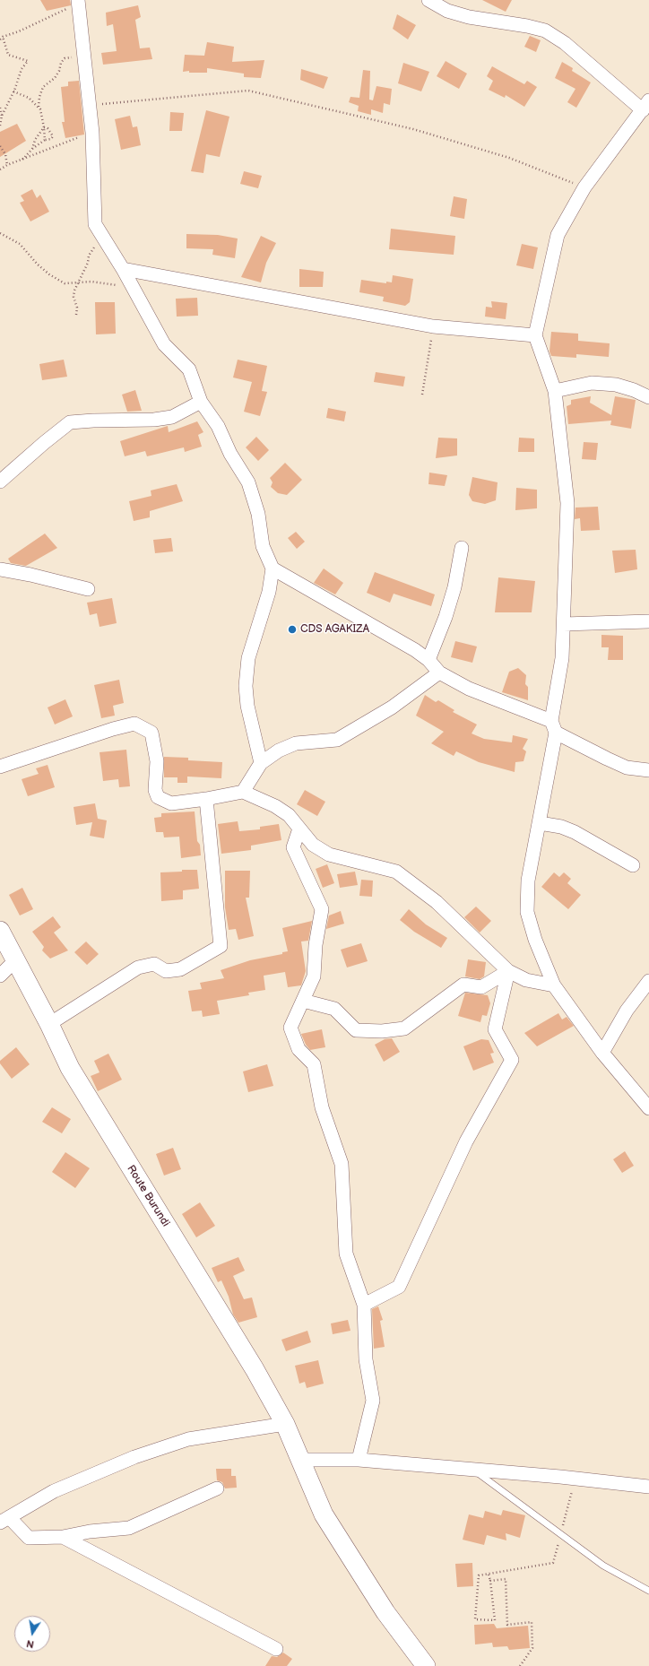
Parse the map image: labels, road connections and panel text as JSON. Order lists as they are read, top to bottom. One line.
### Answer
{"streets":{"main road":["Route Burundi"]},"places":["CDS AGAKIZA"],"north":"bottom"}
